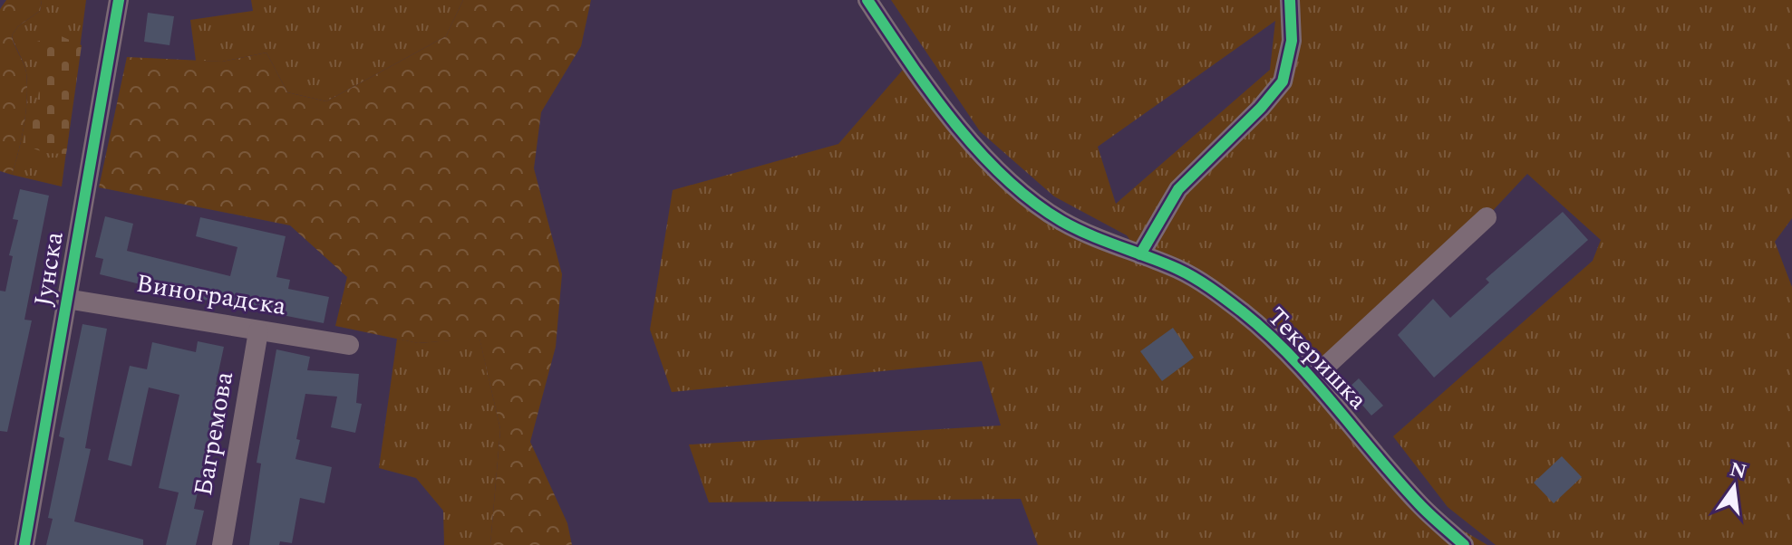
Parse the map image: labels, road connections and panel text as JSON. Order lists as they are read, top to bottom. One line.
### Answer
{"streets":{"street":["Јунска","Виноградска","Текеришка","Багремова"]},"crossings":[["Јунска","Виноградска"],["Виноградска","Багремова"]],"north":"top"}
